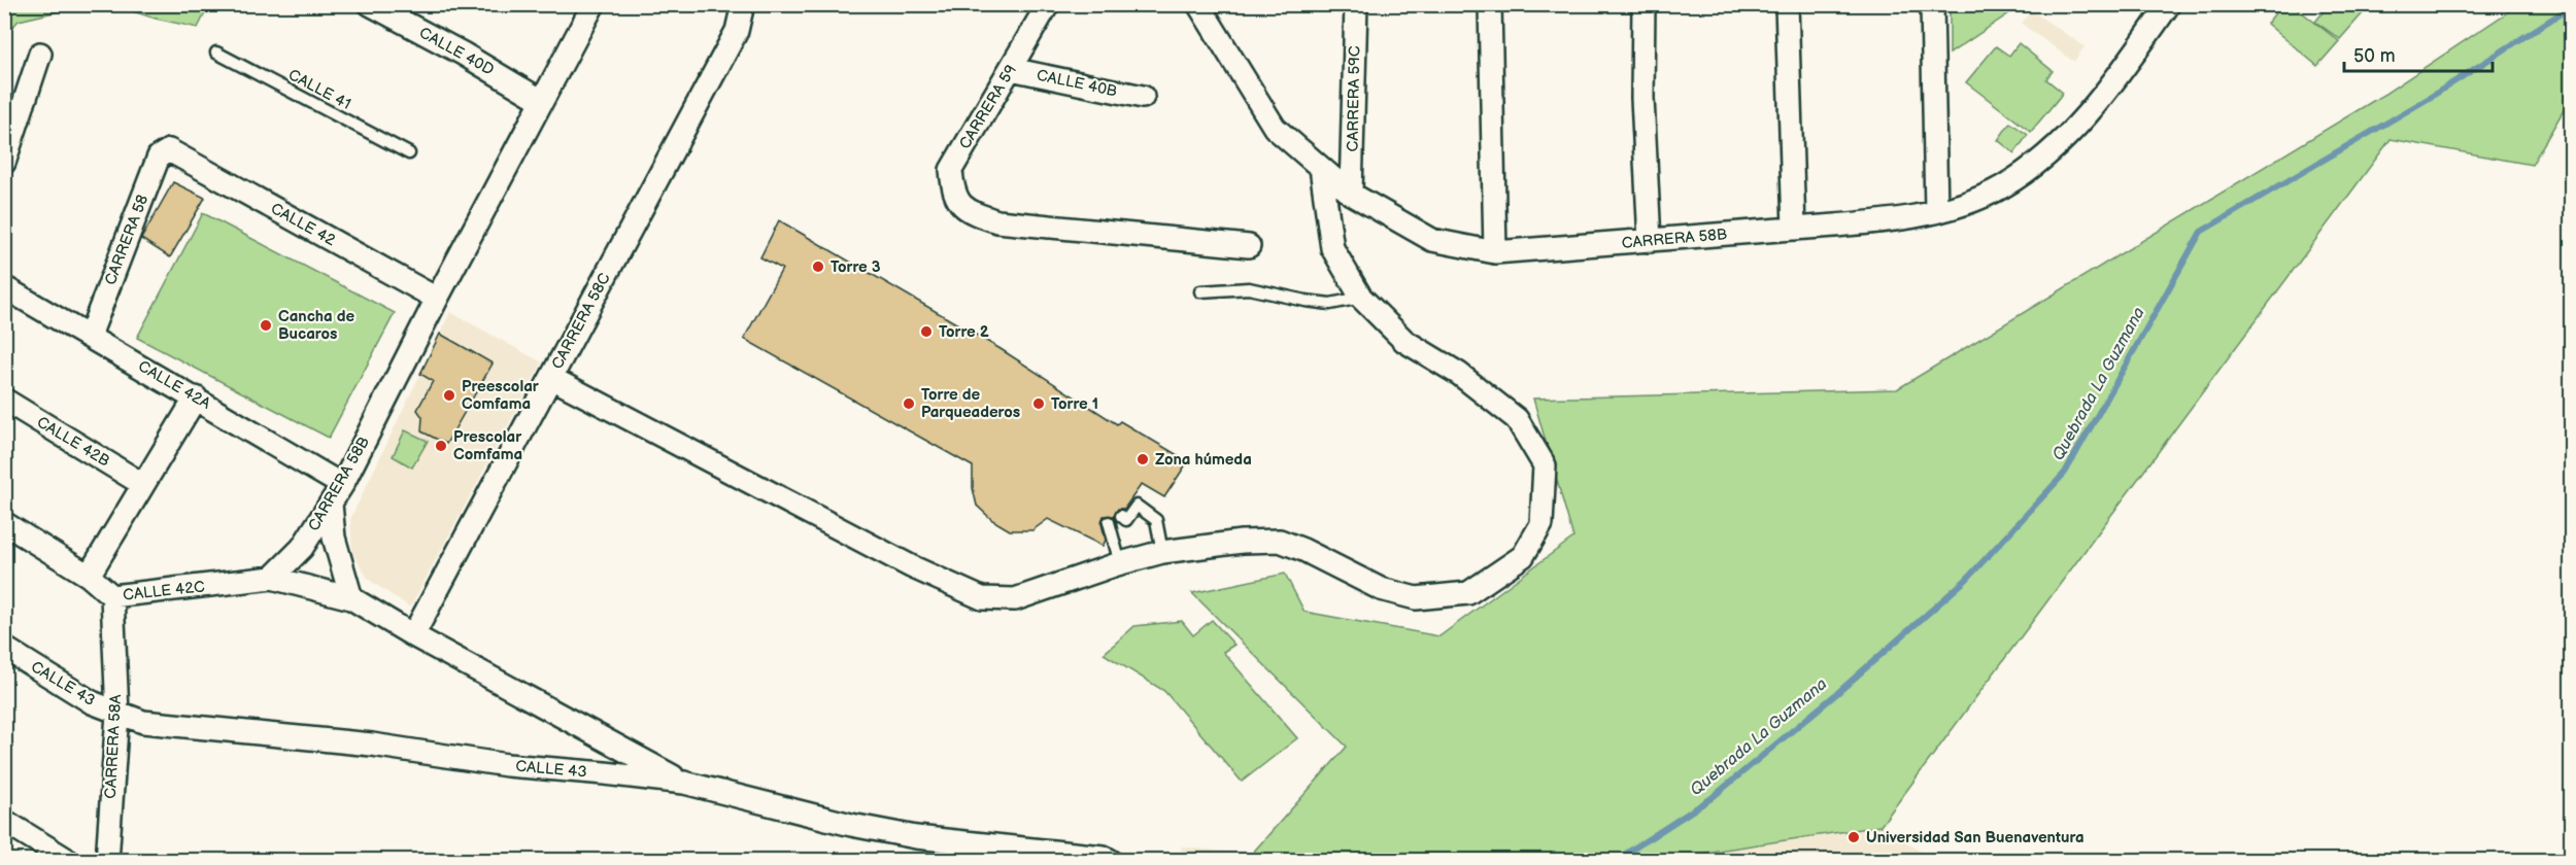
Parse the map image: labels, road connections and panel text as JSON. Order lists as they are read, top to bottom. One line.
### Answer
{"streets":{"street":["CALLE 40D","CALLE 40B","CARRERA 59C","CARRERA 59","CALLE 42","CARRERA 58B","CARRERA 58","CARRERA 58C","CALLE 42A","CALLE 42B","CALLE 42C","CALLE 43","CARRERA 58A"],"lane":["CALLE 41"]},"crossings":[["CALLE 40D","CARRERA 58B"],["CALLE 40B","CARRERA 59"],["CARRERA 59C","CARRERA 58B"],["CALLE 42","CARRERA 58B"],["CALLE 42","CARRERA 58"],["CARRERA 58B","CALLE 42A"],["CARRERA 58B","CALLE 42C"],["CARRERA 58","CALLE 42A"],["CALLE 42C","CARRERA 58A"],["CALLE 43","CARRERA 58A"]],"water":["Quebrada La Guzmana"],"places":["Torre 3","Cancha de Bucaros","Torre 2","Preescolar Comfama","Torre de Parqueaderos","Torre 1","Prescolar Comfama","Zona húmeda","Universidad San Buenaventura"],"scale_bar":"50 m"}
